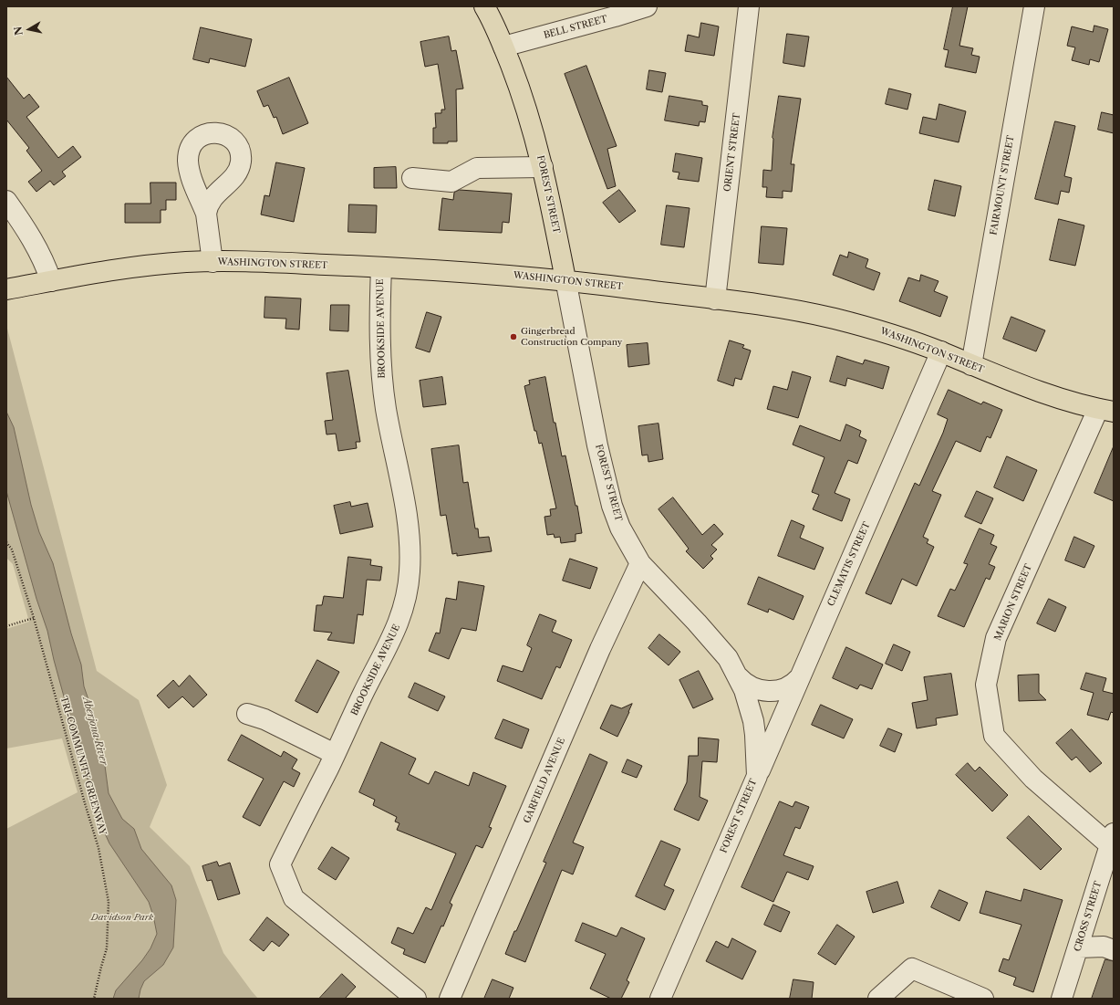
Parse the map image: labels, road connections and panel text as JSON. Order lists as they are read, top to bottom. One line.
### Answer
{"streets":{"main road":["FOREST STREET","WASHINGTON STREET"],"street":["BELL STREET","ORIENT STREET","FAIRMOUNT STREET","BROOKSIDE AVENUE","CLEMATIS STREET","MARION STREET","GARFIELD AVENUE","CROSS STREET"],"path":["TRI-COMMUNITY GREENWAY"]},"crossings":[["BELL STREET","FOREST STREET"],["ORIENT STREET","WASHINGTON STREET"],["FAIRMOUNT STREET","WASHINGTON STREET"],["FOREST STREET","WASHINGTON STREET"],["FOREST STREET","CLEMATIS STREET"],["FOREST STREET","GARFIELD AVENUE"],["WASHINGTON STREET","BROOKSIDE AVENUE"],["WASHINGTON STREET","CLEMATIS STREET"],["WASHINGTON STREET","MARION STREET"],["MARION STREET","CROSS STREET"]],"water":["Aberjona River"],"parks":["Davidson Park"],"places":["Gingerbread Construction Company"],"north":"left"}
